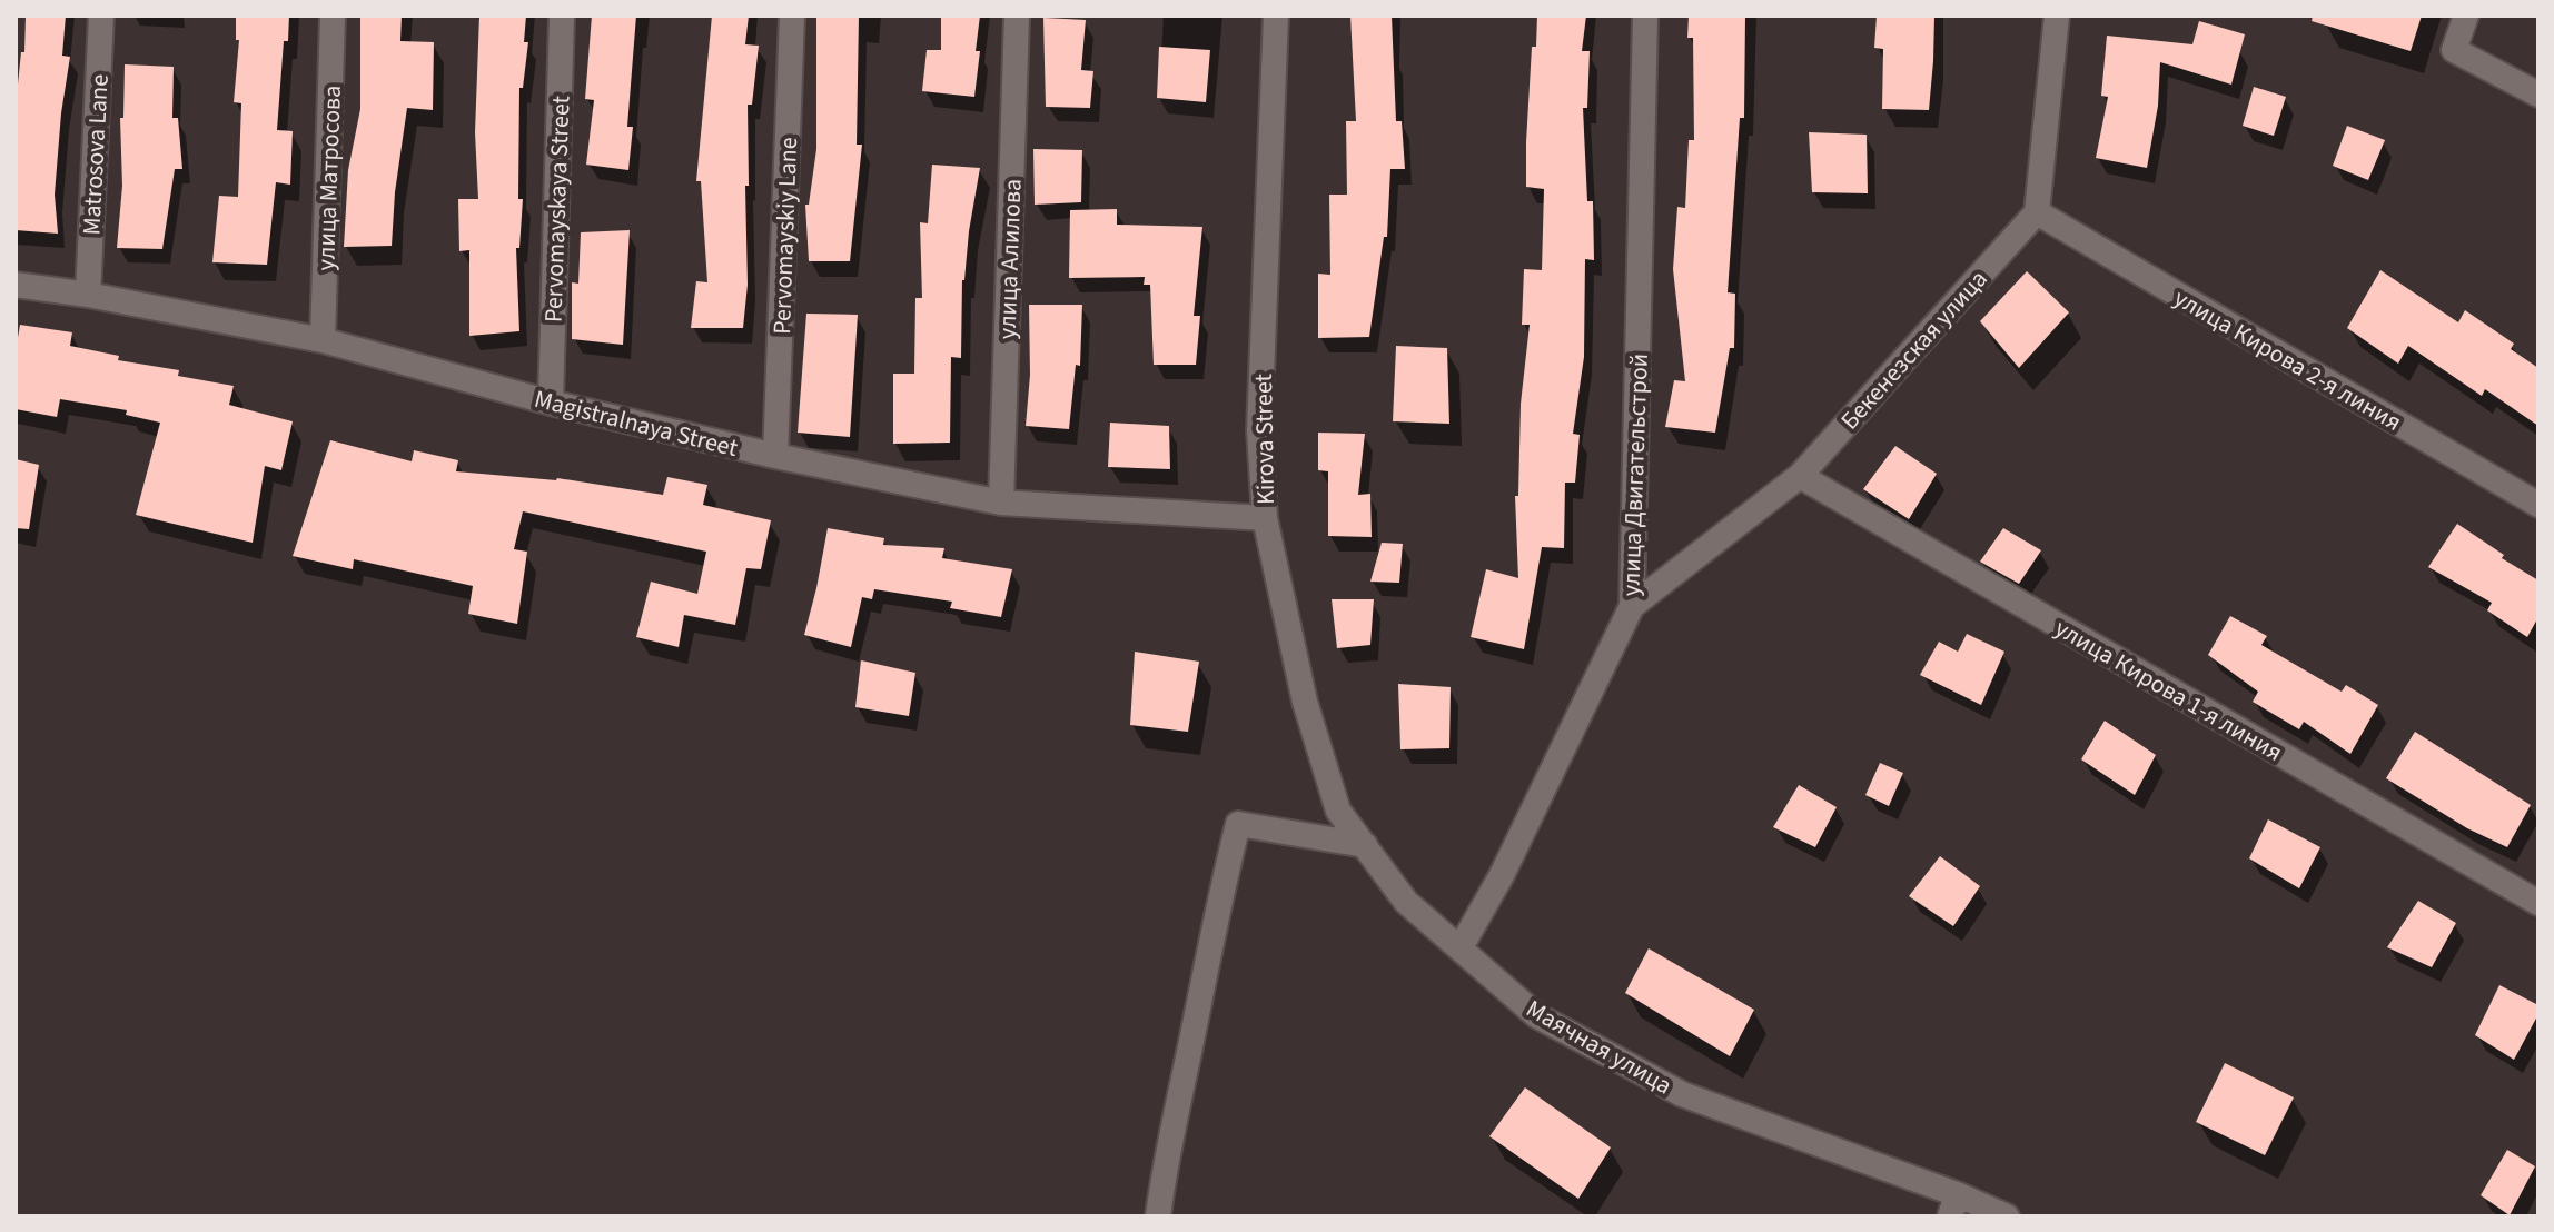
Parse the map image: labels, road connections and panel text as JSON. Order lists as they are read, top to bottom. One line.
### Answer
{"streets":{"street":["Matrosova Lane","улица Матросова","Pervomayskaya Street","Pervomayskiy Lane","улица Алилова","Бекенезская улица","улица Кирова 2-я линия","Magistralnaya Street","Kirova Street","улица Двигательстрой","улица Кирова 1-я линия","Маячная улица"]},"crossings":[["Matrosova Lane","Magistralnaya Street"],["улица Матросова","Magistralnaya Street"],["Pervomayskaya Street","Magistralnaya Street"],["Pervomayskiy Lane","Magistralnaya Street"],["улица Алилова","Magistralnaya Street"],["Бекенезская улица","улица Кирова 2-я линия"],["Бекенезская улица","улица Двигательстрой"],["Бекенезская улица","улица Кирова 1-я линия"],["Magistralnaya Street","Kirova Street"],["Kirova Street","Маячная улица"],["улица Двигательстрой","Маячная улица"]]}
